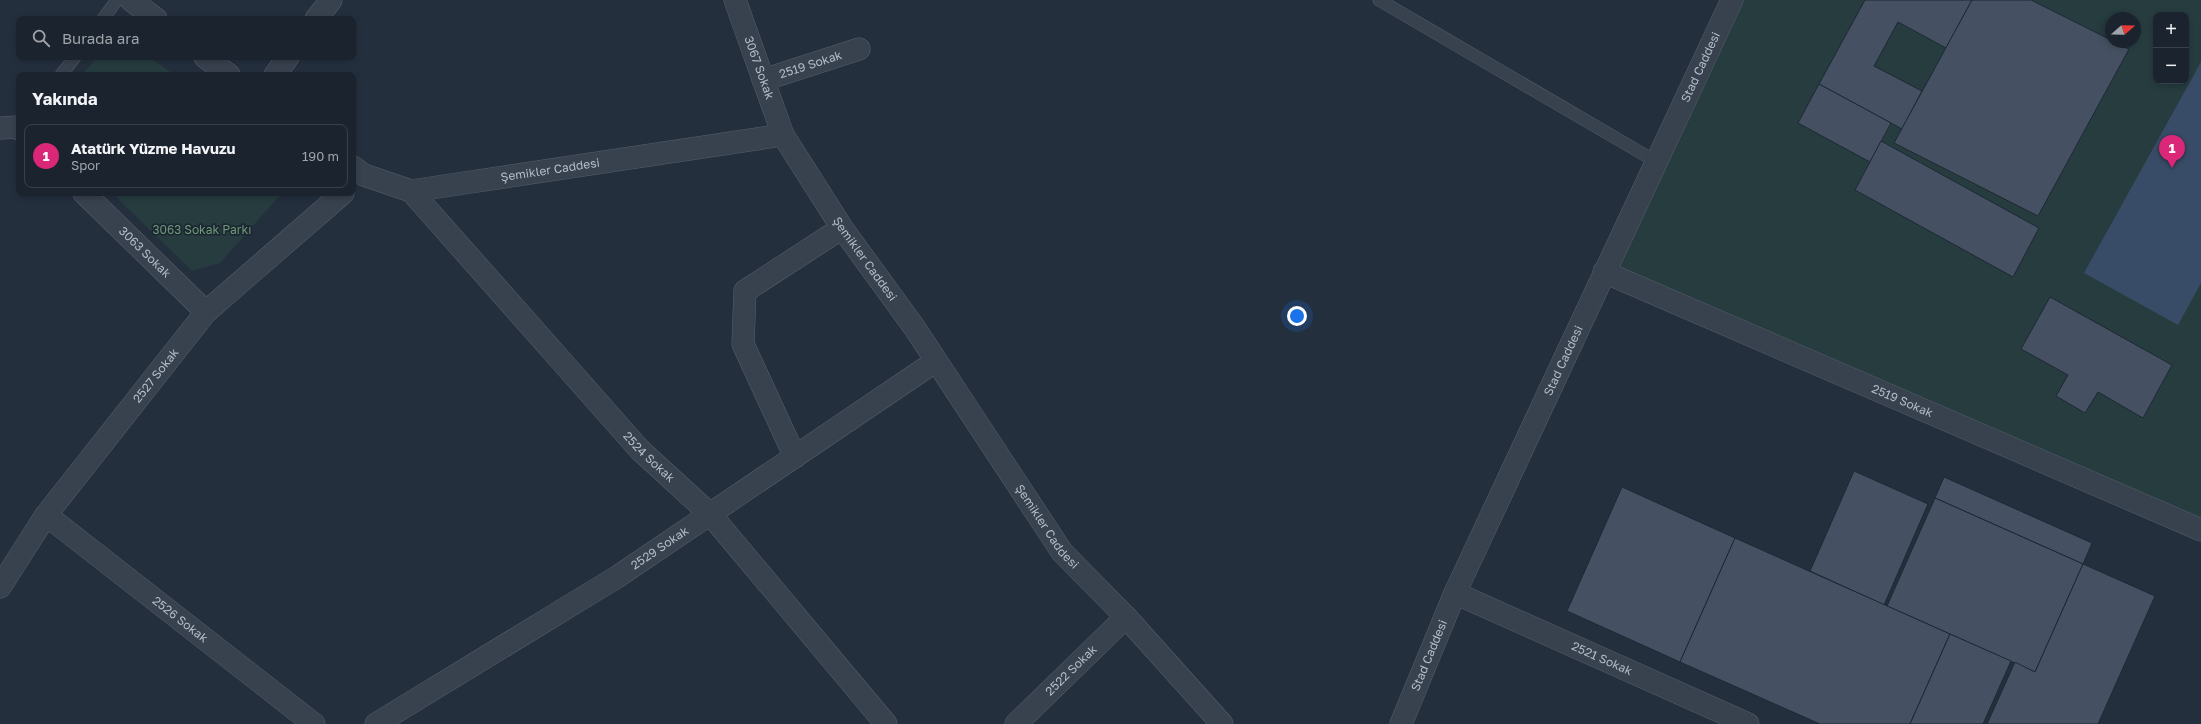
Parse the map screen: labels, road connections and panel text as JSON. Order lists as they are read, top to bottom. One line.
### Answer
{"streets":{"street":["2519 Sokak","Stad Caddesi","3067 Sokak","Şemikler Caddesi","3063 Sokak","2527 Sokak","2524 Sokak","2529 Sokak","2526 Sokak","2521 Sokak","2522 Sokak"]},"crossings":[["2519 Sokak","Stad Caddesi"],["2519 Sokak","3067 Sokak"],["Stad Caddesi","2521 Sokak"],["3067 Sokak","Şemikler Caddesi"],["Şemikler Caddesi","2524 Sokak"],["Şemikler Caddesi","2529 Sokak"],["Şemikler Caddesi","2522 Sokak"],["3063 Sokak","2527 Sokak"],["2527 Sokak","2526 Sokak"],["2524 Sokak","2529 Sokak"]],"parks":["3063 Sokak Parkı"],"north":"right","page":{"map_buttons":["+","−"],"search":"Burada ara","heading":"Yakında","list":[{"mark":"1","name":"Atatürk Yüzme Havuzu","note":"Spor","value":"190 m"}],"pins":"1"}}
